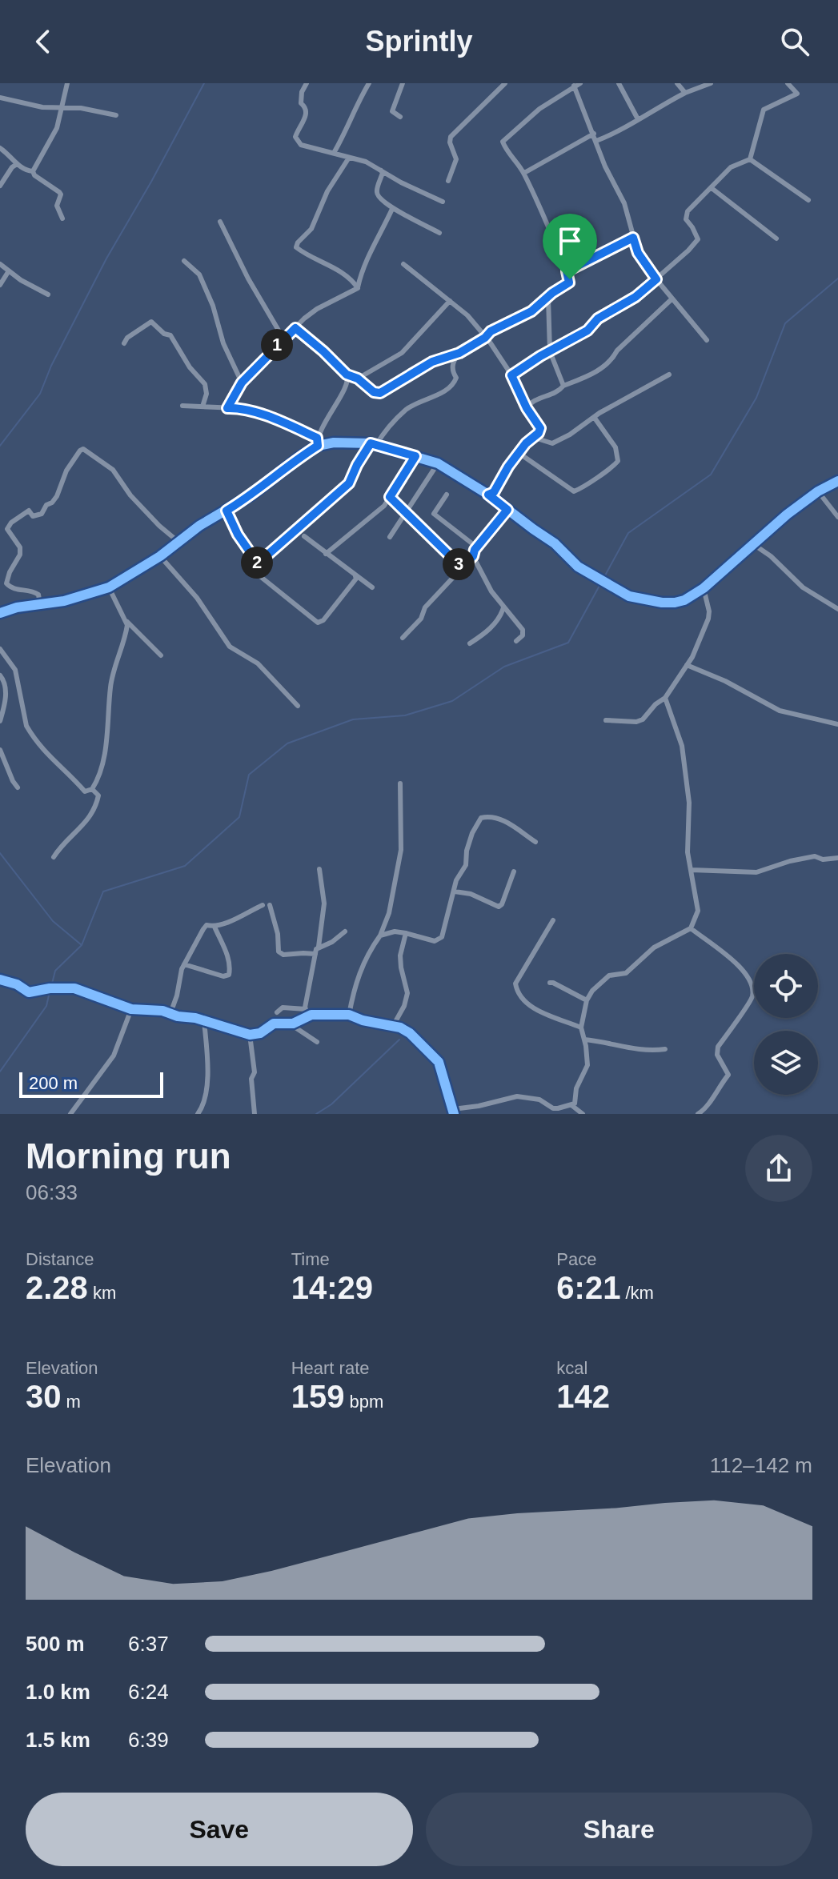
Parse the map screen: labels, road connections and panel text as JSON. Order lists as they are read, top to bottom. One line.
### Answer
{"scale_bar":"200 m","page":{"header":"Sprintly","pins":["1","2","3"],"scale":"200 m","heading":["Morning run","06:33"],"stats":[["Distance","2.28 km"],["Time","14:29"],["Pace","6:21 /km"],["Elevation","30 m"],["Heart rate","159 bpm"],["kcal","142"]],"chart":["Elevation","112–142 m"],"list":[{"name":"500 m","note":"6:37"},{"name":"1.0 km","note":"6:24"},{"name":"1.5 km","note":"6:39"}],"buttons":["Save","Share"]}}
